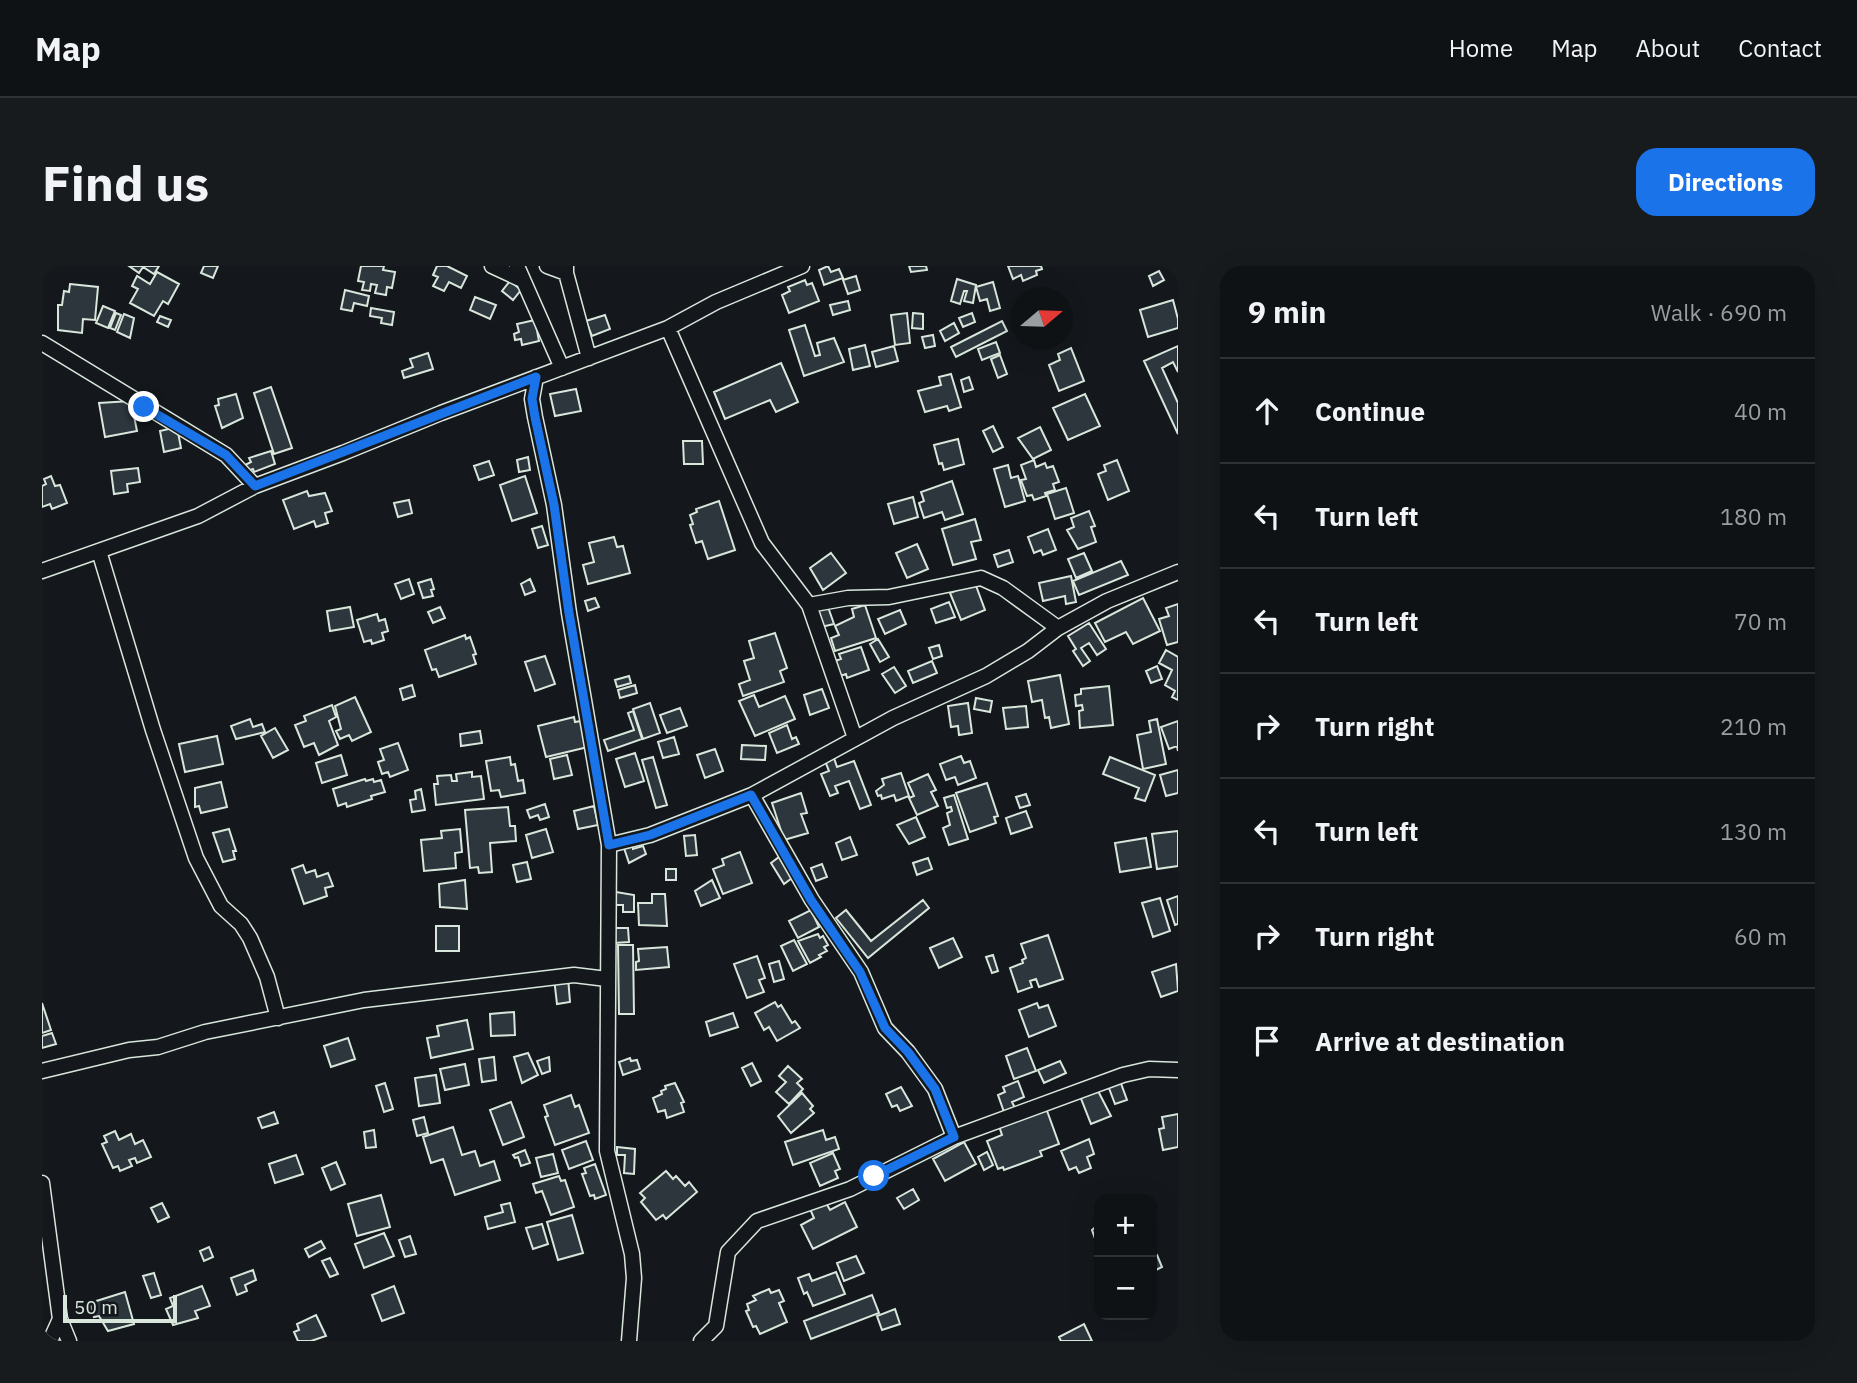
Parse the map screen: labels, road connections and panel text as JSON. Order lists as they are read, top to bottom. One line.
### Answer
{"scale_bar":"50 m","north":"right","page":{"header":"Map","nav":["Home","Map","About","Contact"],"buttons":"Directions","title":"Find us","heading":["9 min","Walk · 690 m"],"list":[["Continue","40 m"],["Turn left","180 m"],["Turn left","70 m"],["Turn right","210 m"],["Turn left","130 m"],["Turn right","60 m"],"Arrive at destination"],"map_buttons":["+","−"],"scale":"50 m"}}
